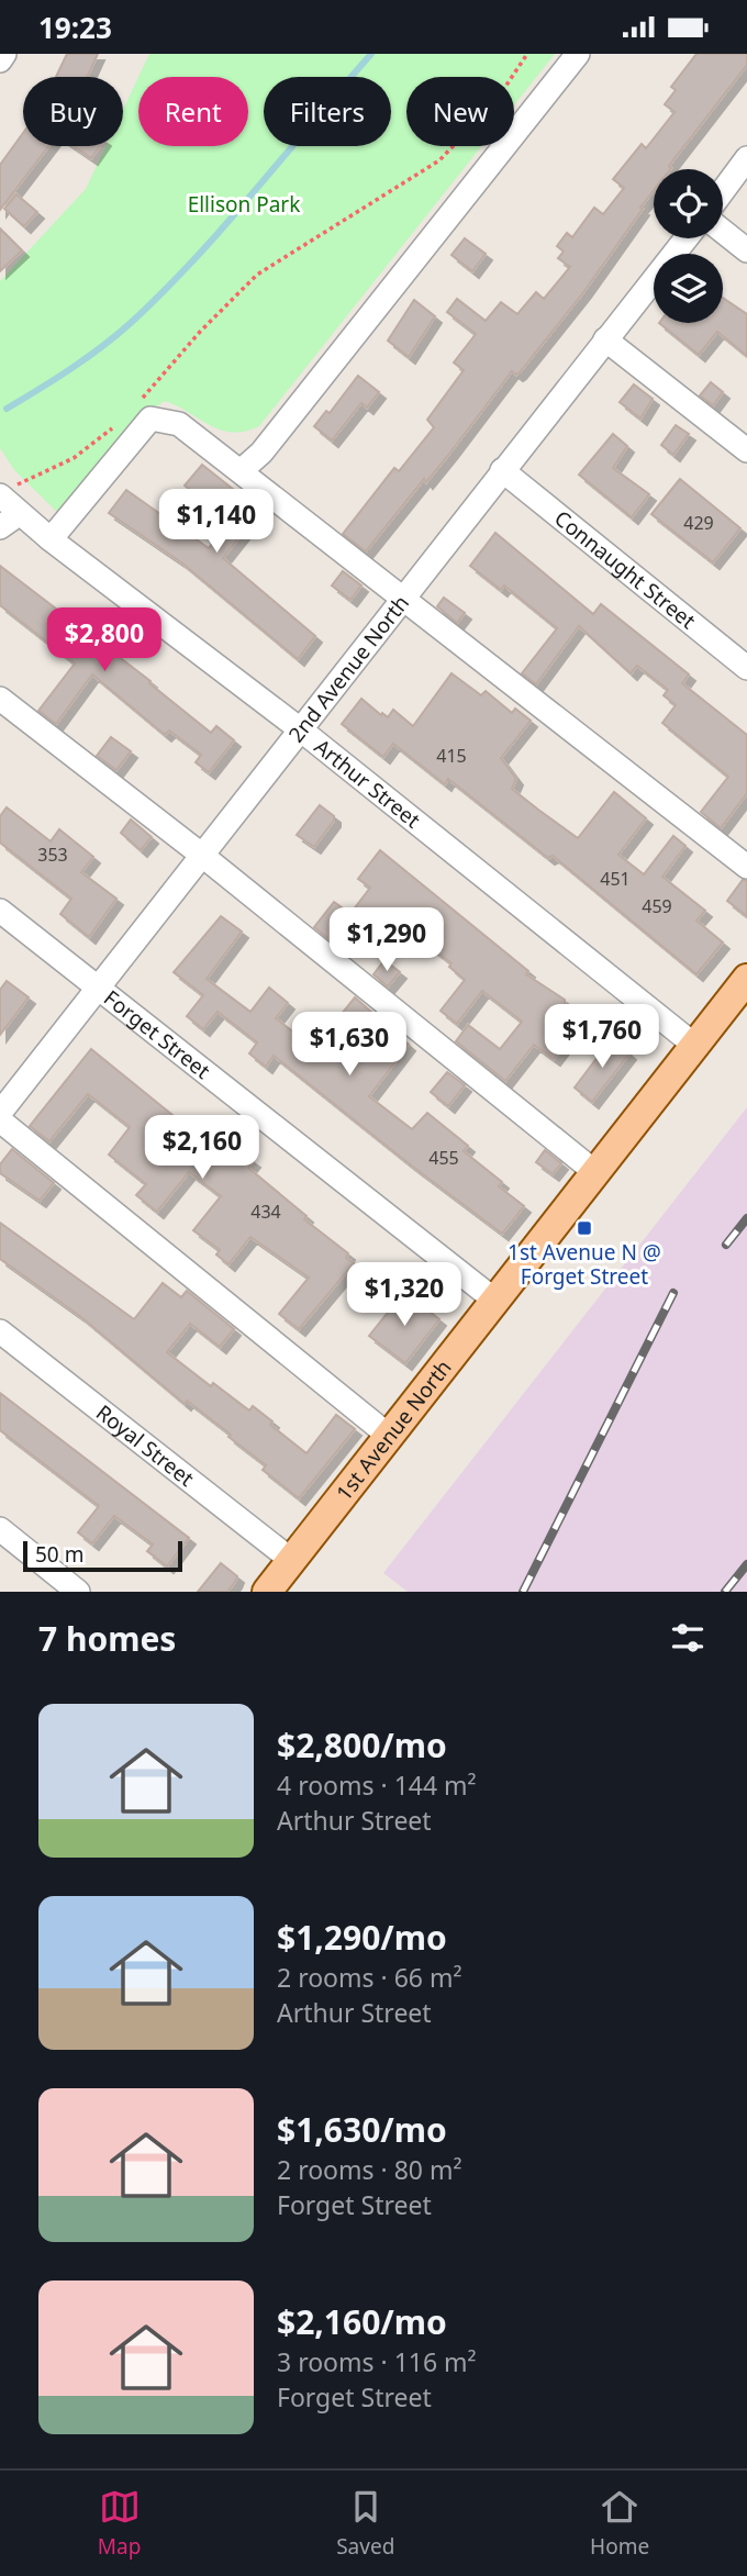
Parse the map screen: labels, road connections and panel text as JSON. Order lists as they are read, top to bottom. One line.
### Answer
{"streets":{"main road":["1st Avenue North"],"street":["Connaught Street","2nd Avenue North","Arthur Street","Forget Street","Royal Street"]},"crossings":[["Connaught Street","2nd Avenue North"],["2nd Avenue North","Arthur Street"],["2nd Avenue North","Forget Street"],["Arthur Street","1st Avenue North"],["Forget Street","1st Avenue North"],["1st Avenue North","Royal Street"]],"parks":["Ellison Park"],"places":{"transit":["1st Avenue N @ Forget Street"]},"house_numbers":["429","415","353","451","459","455","434"],"scale_bar":"50 m","page":{"status":"19:23","chip":["Buy","Rent","Filters","New"],"price":["$1,140","$2,800","$1,290","$1,760","$1,630","$2,160","$1,320"],"scale":"50 m","heading":"7 homes","list":[{"name":"$2,800/mo","note":"4 rooms · 144 m² · Arthur Street"},{"name":"$1,290/mo","note":"2 rooms · 66 m² · Arthur Street"},{"name":"$1,630/mo","note":"2 rooms · 80 m² · Forget Street"},{"name":"$2,160/mo","note":"3 rooms · 116 m² · Forget Street"}],"tabs":["Map","Saved","Home"]}}
